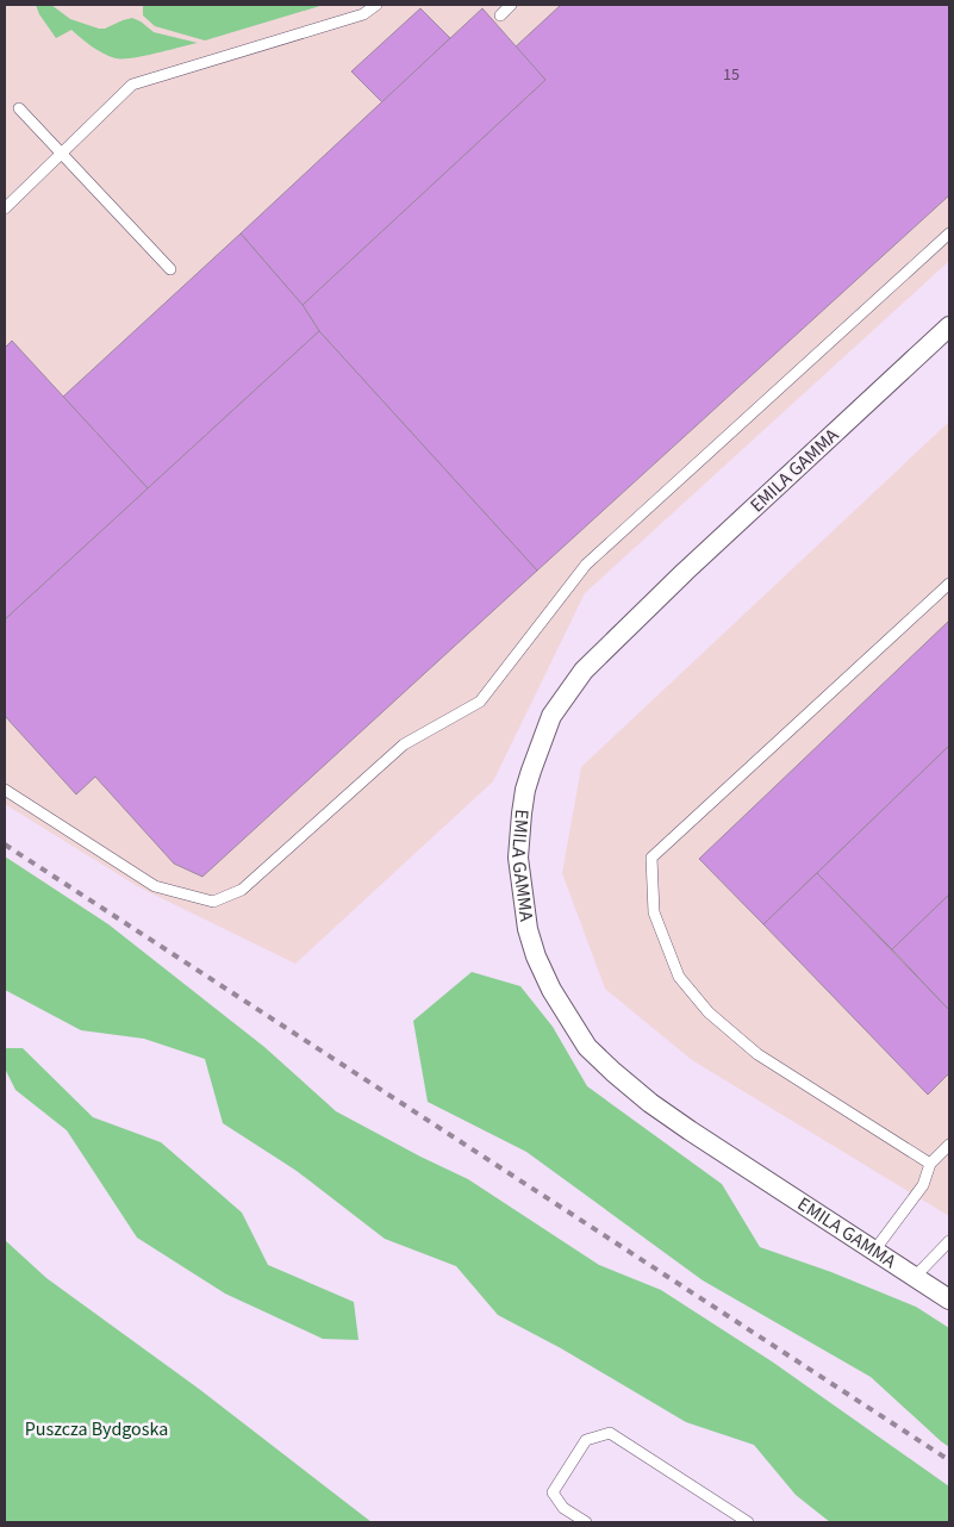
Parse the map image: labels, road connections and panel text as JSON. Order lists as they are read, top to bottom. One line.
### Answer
{"streets":{"street":["EMILA GAMMA"]},"parks":["Puszcza Bydgoska"],"house_numbers":["15"]}
